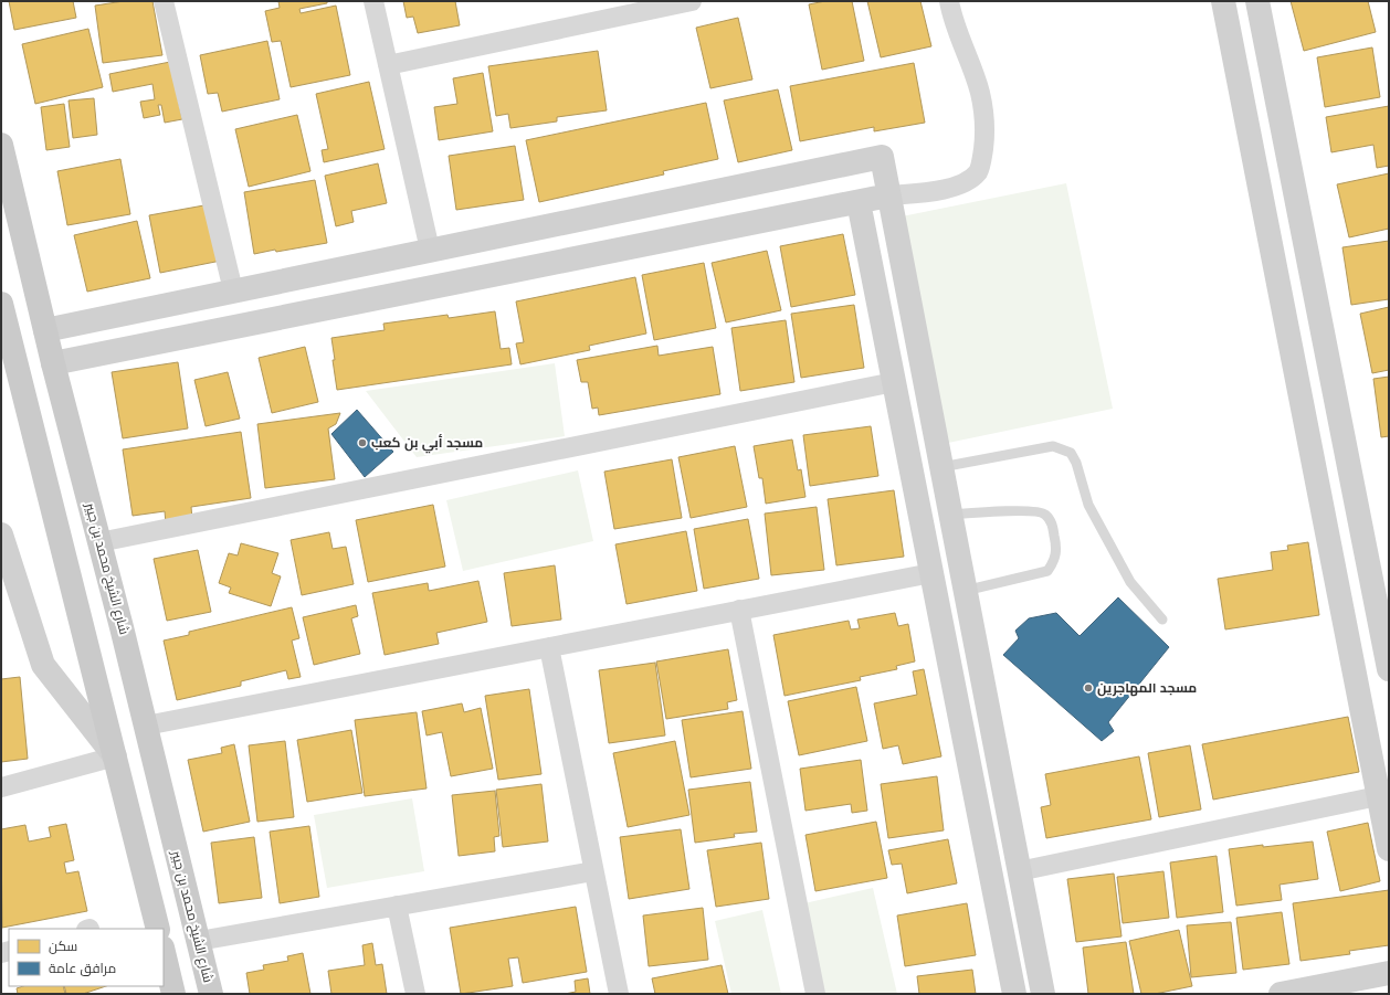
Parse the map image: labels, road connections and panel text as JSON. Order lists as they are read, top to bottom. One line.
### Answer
{"streets":{"main road":["شارع الشيخ محمد بن جبير"]},"places":["مسجد أبي بن كعب","مسجد المهاجرين"],"legend":["سكن","مرافق عامة"]}
